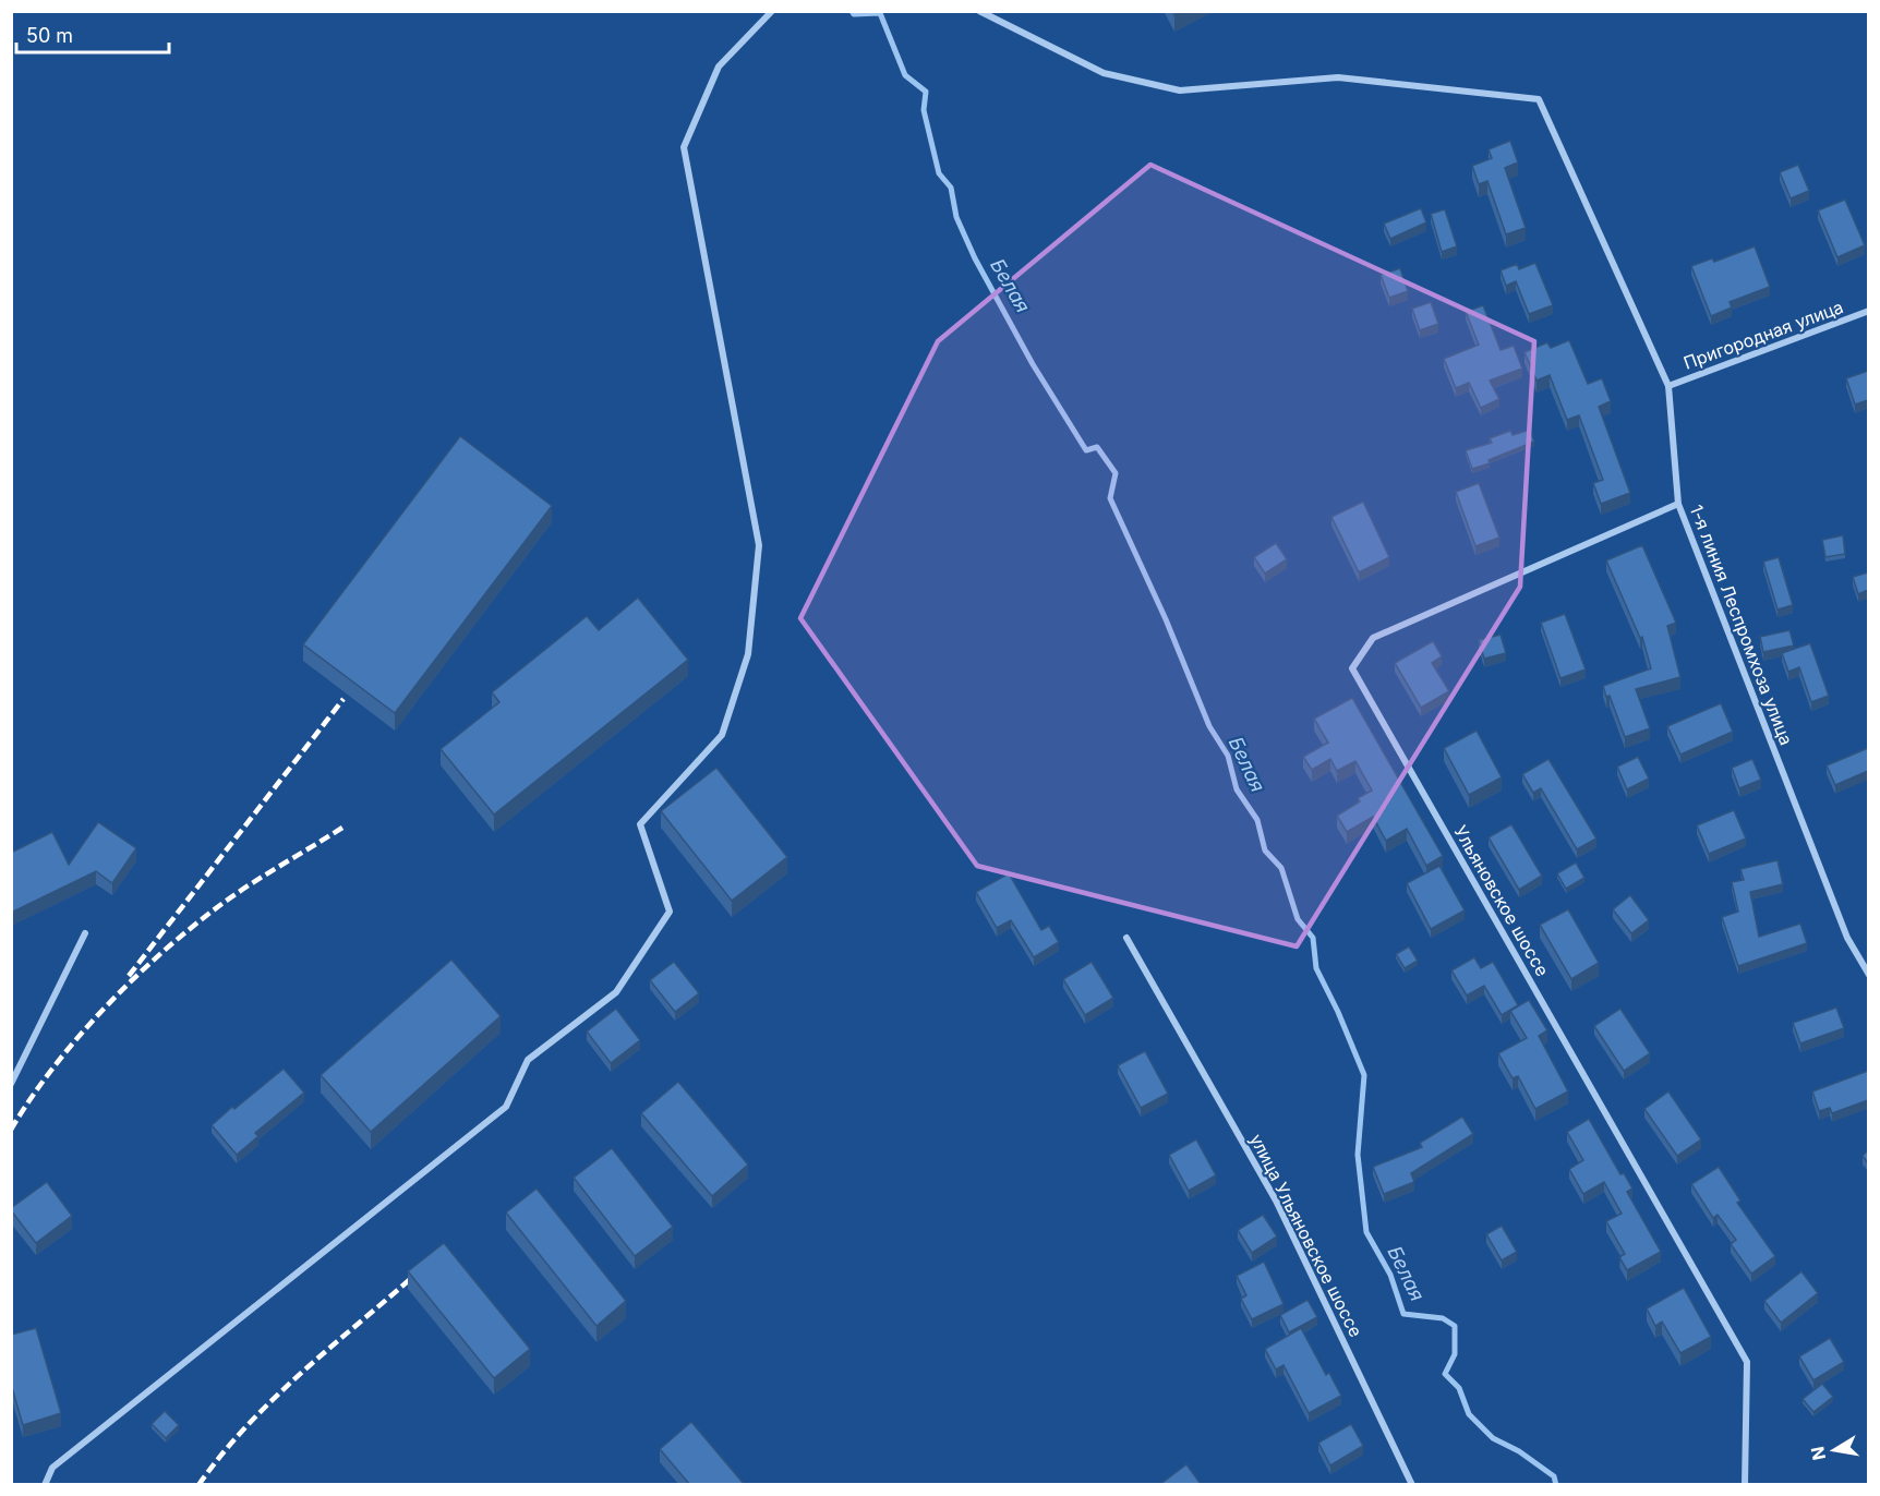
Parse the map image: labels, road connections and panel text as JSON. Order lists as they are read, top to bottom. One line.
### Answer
{"streets":{"street":["Пригородная улица","1-я линия Леспромхоза улица","Ульяновское шоссе","улица Ульяновское шоссе"]},"crossings":[["Пригородная улица","1-я линия Леспромхоза улица"],["1-я линия Леспромхоза улица","Ульяновское шоссе"]],"water":["Белая"],"scale_bar":"50 m","north":"left"}
